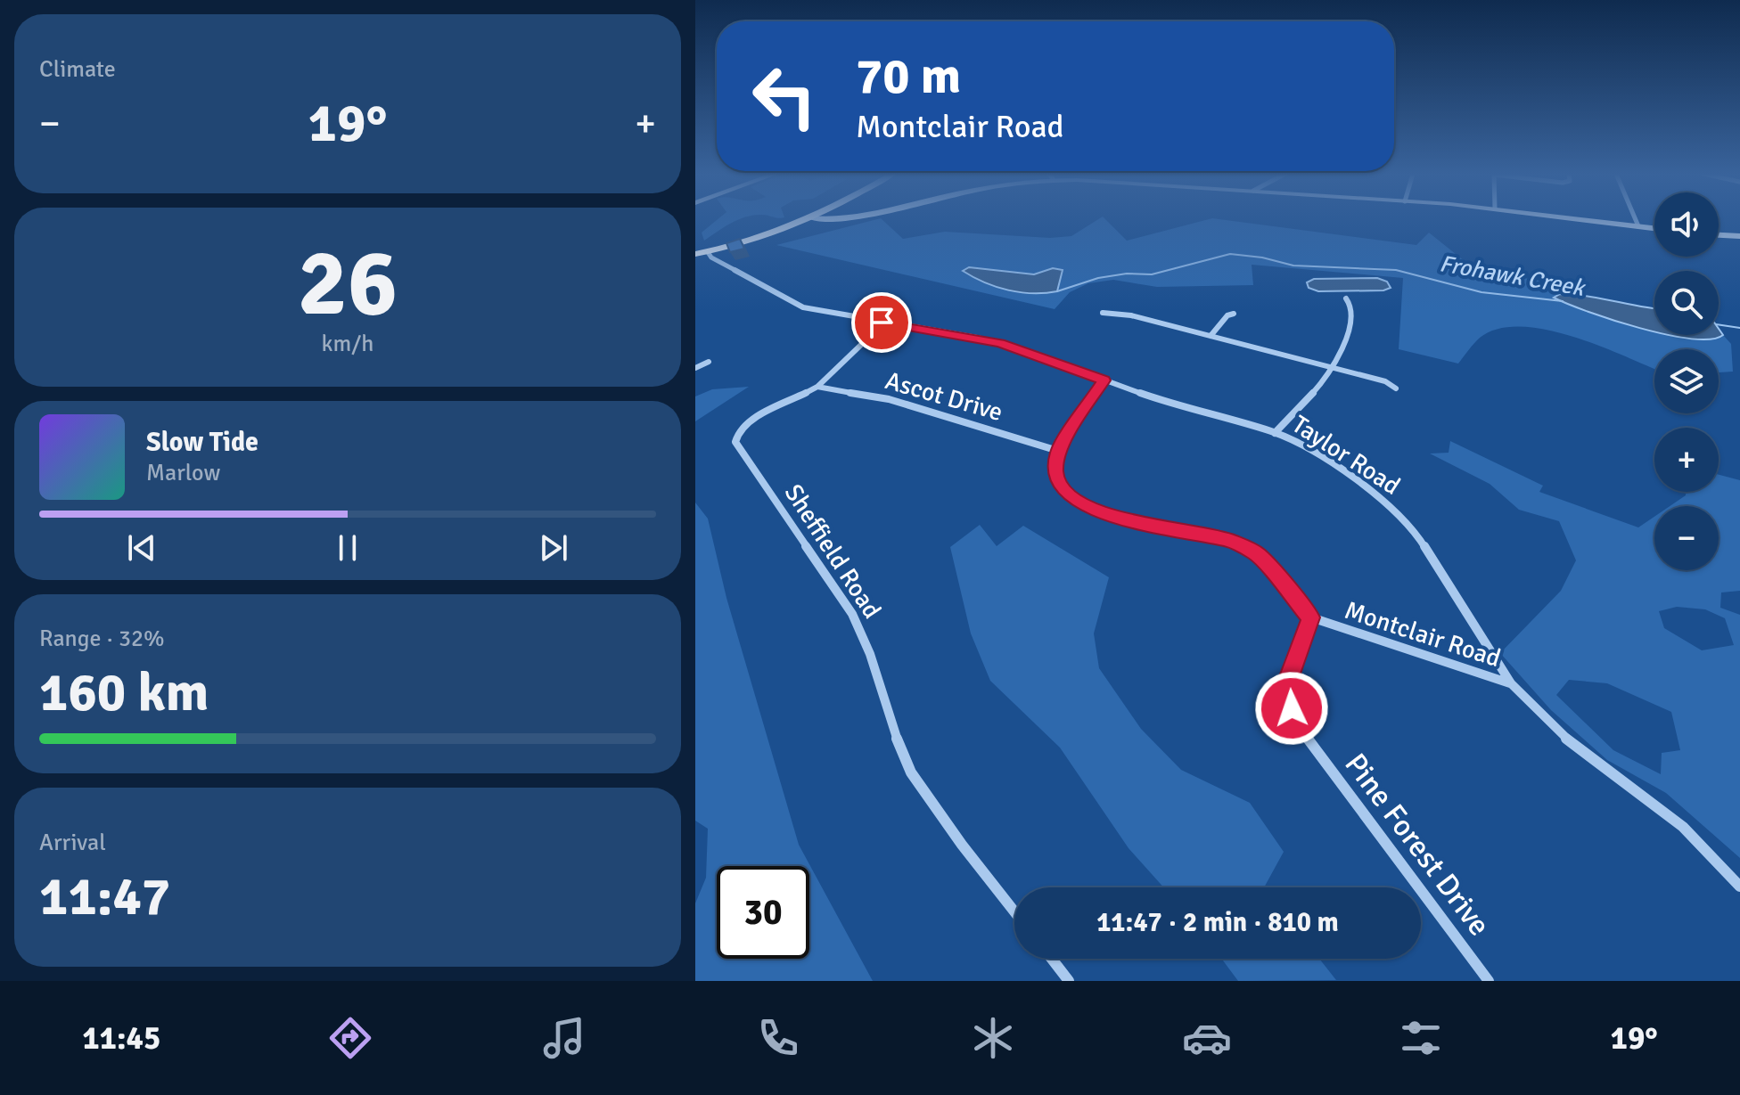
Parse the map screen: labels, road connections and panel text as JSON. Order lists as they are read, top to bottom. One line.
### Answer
{"streets":{"street":["Ascot Drive","Taylor Road","Sheffield Road","Montclair Road","Pine Forest Drive"]},"crossings":[["Ascot Drive","Sheffield Road"],["Ascot Drive","Montclair Road"],["Taylor Road","Sheffield Road"],["Taylor Road","Montclair Road"],["Montclair Road","Pine Forest Drive"]],"water":["Frohawk Creek"],"page":{"tile":["Climate",["26","km/h"],["Range · 32%","160 km"],["Arrival","11:47"]],"turn":["70 m","Montclair Road"],"heat":["−","19°","+"],"map_buttons":["+","−"],"song":["Slow Tide","Marlow"],"limit":"30","trip":"11:47 · 2 min · 810 m","tabs":["11:45","19°"]}}
